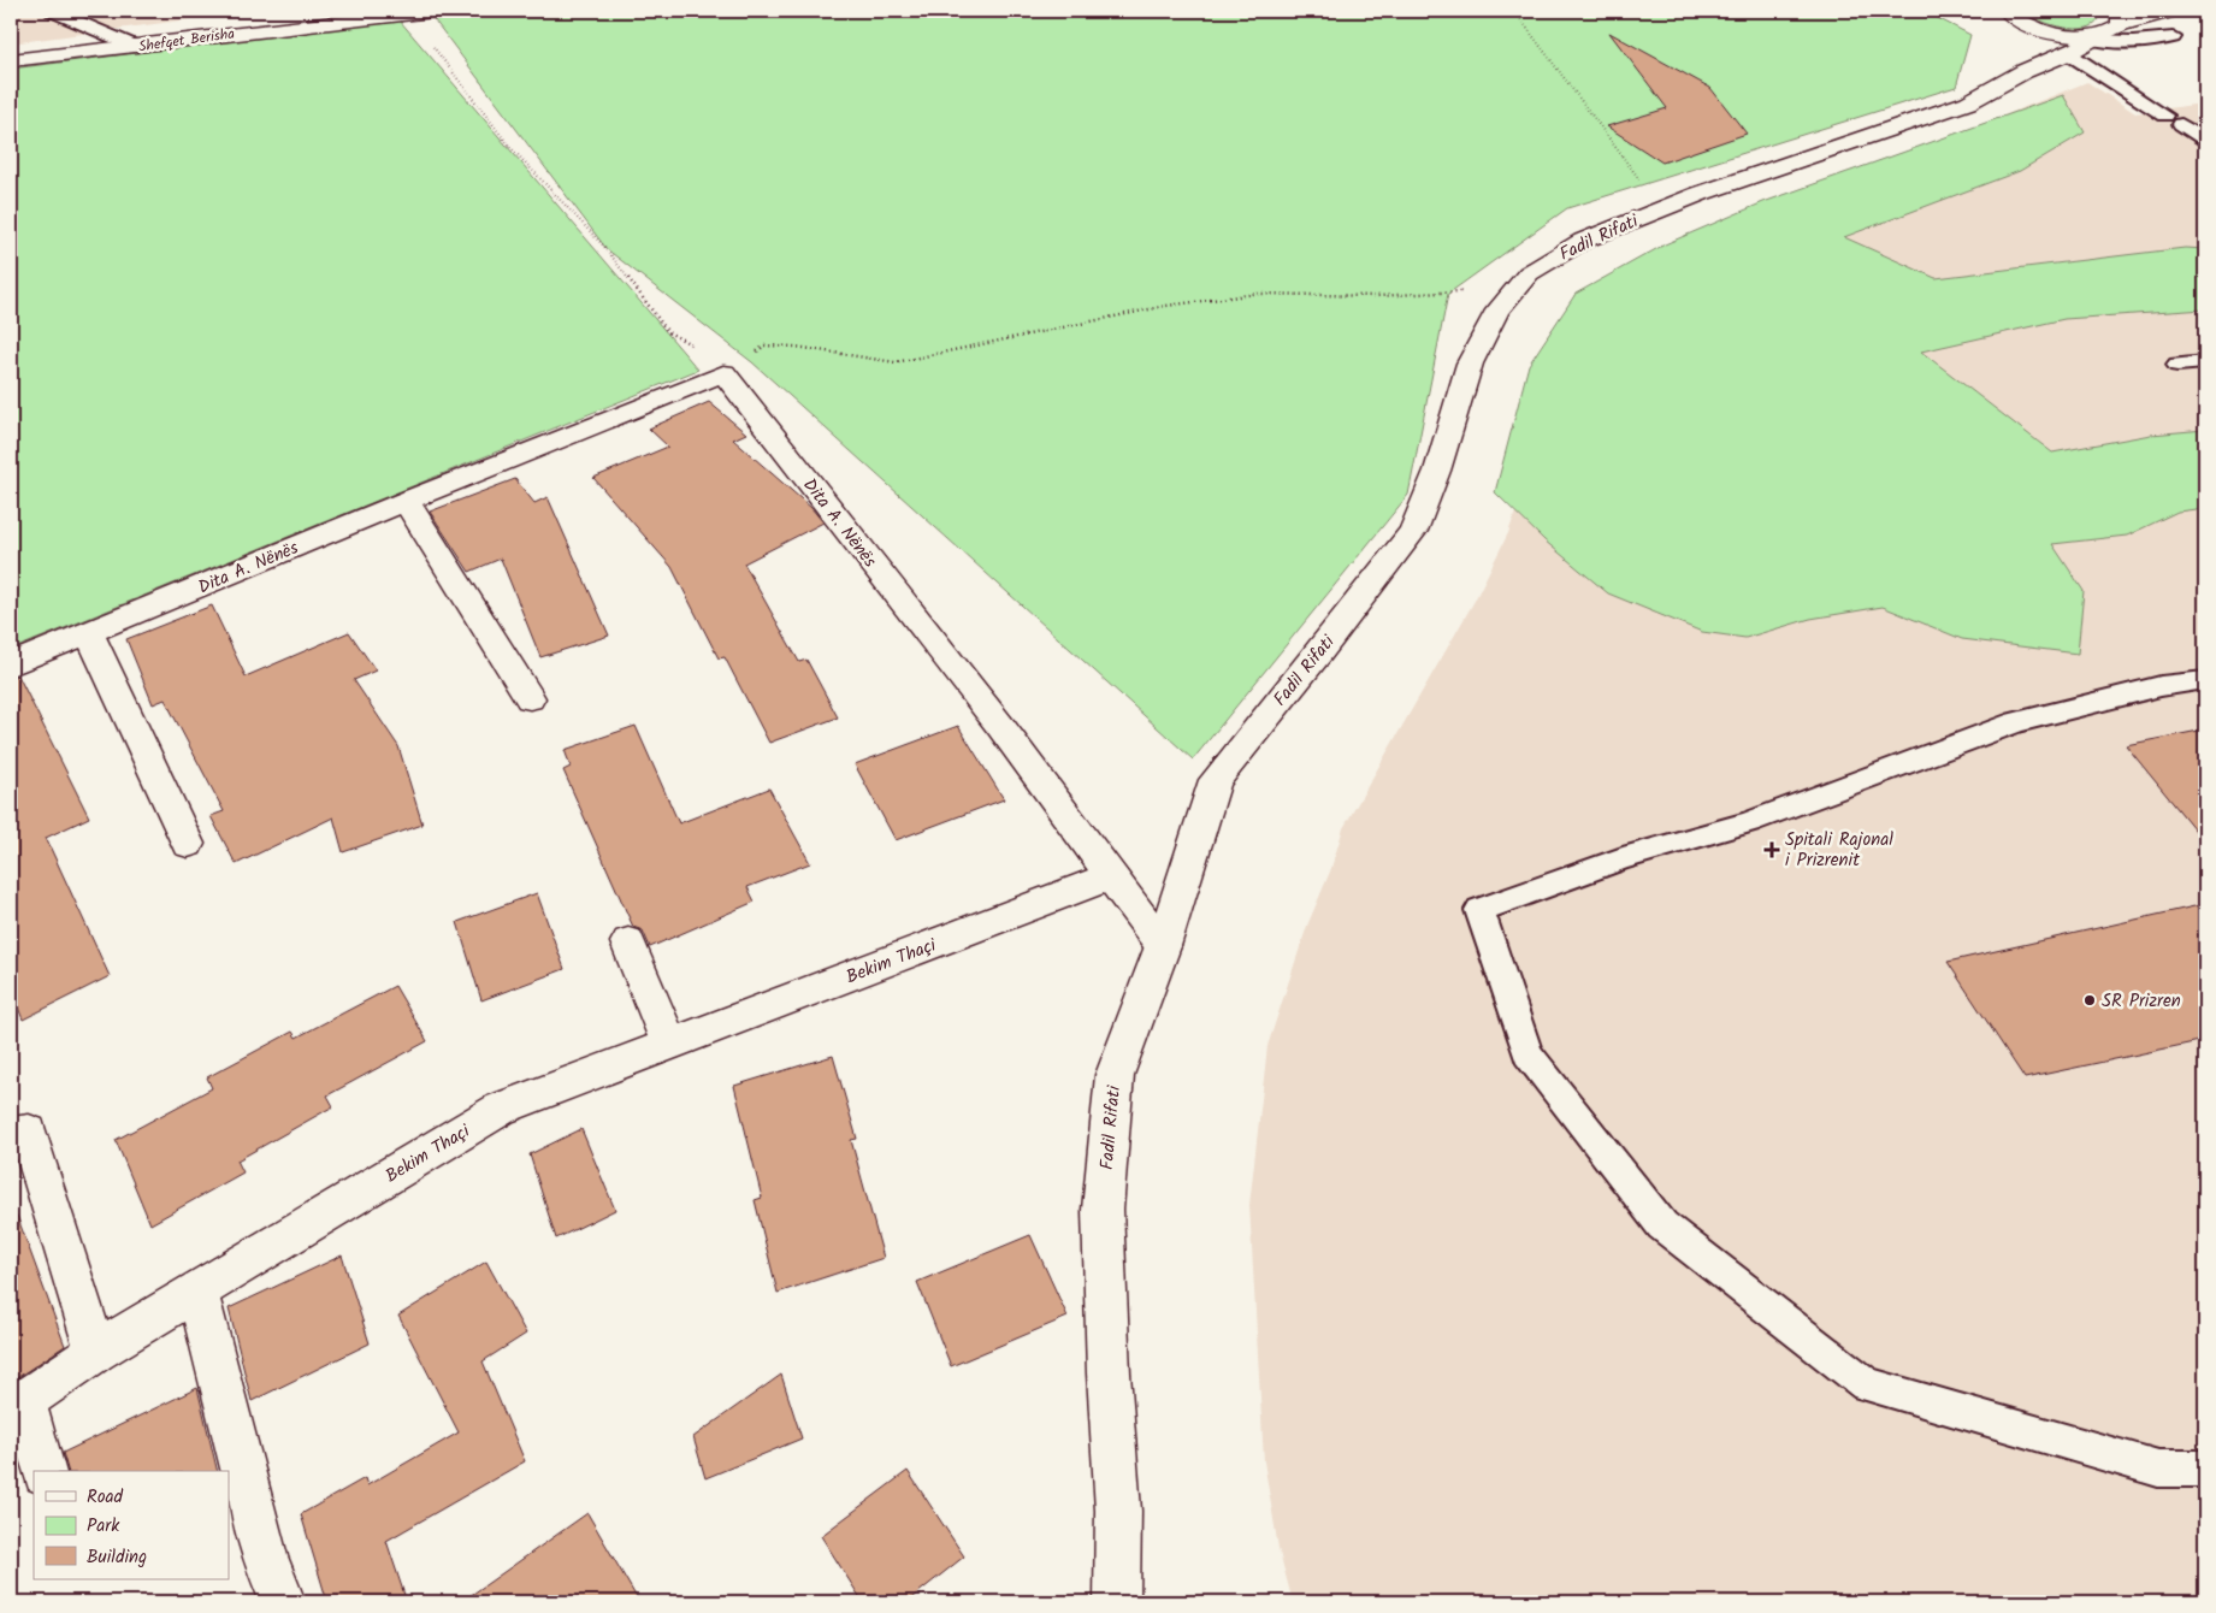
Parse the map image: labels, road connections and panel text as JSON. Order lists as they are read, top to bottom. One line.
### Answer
{"streets":{"street":["Shefqet Berisha","Fadil Rifati","Dita A. Nënës","Bekim Thaçi"]},"crossings":[["Fadil Rifati","Dita A. Nënës"],["Dita A. Nënës","Bekim Thaçi"]],"places":{"health":["Spitali Rajonal i Prizrenit"],"other":["SR Prizren"]},"legend":["Road","Park","Building"]}
